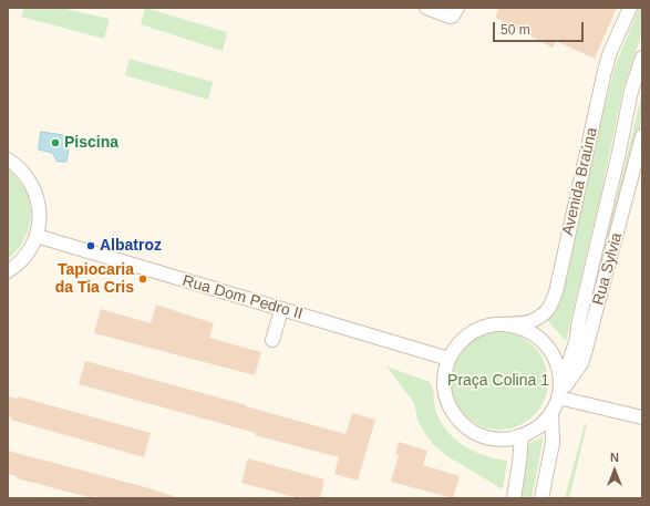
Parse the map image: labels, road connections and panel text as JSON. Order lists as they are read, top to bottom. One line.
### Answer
{"streets":{"street":["Avenida Braúna","Rua Sylvia","Rua Dom Pedro II"]},"crossings":[["Avenida Braúna","Rua Sylvia"],["Avenida Braúna","Rua Dom Pedro II"],["Rua Sylvia","Rua Dom Pedro II"]],"parks":["Praça Colina 1"],"places":["Piscina","Albatroz","Tapiocaria da Tia Cris"],"scale_bar":"50 m","north":"top"}
